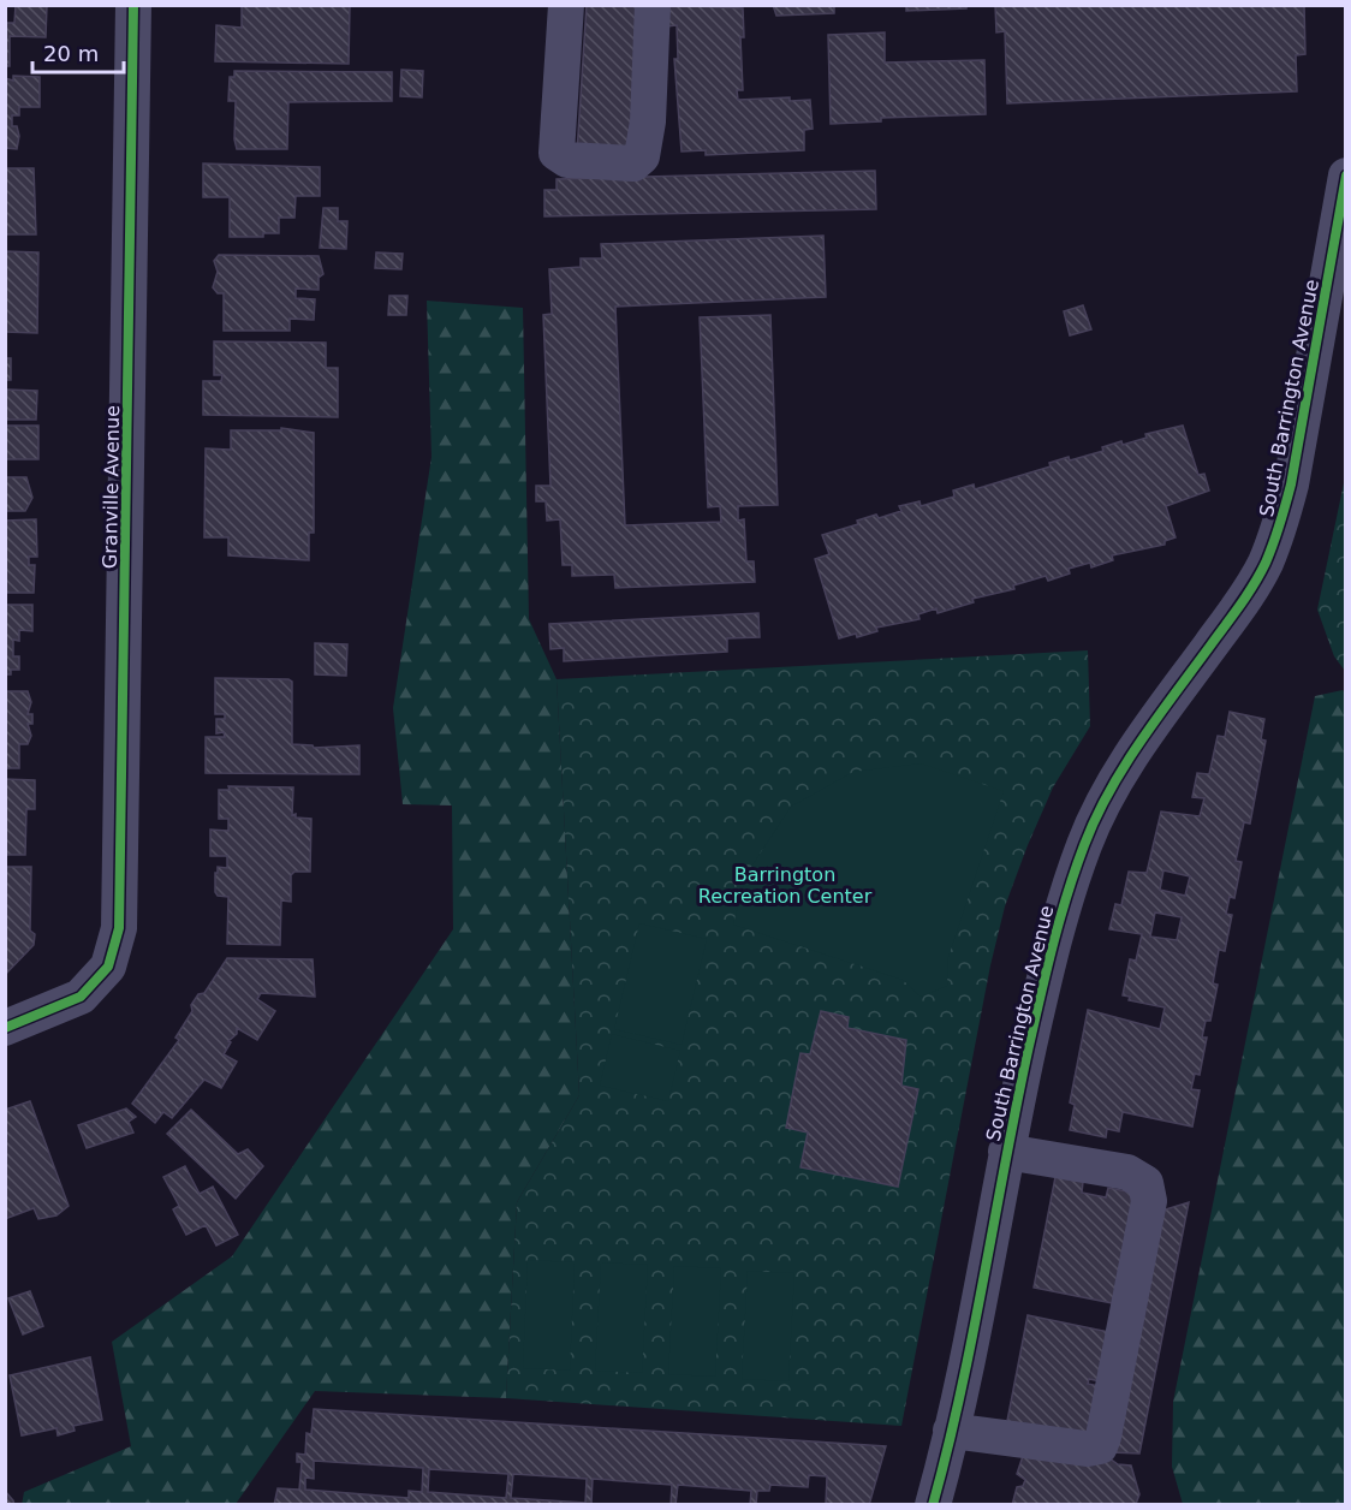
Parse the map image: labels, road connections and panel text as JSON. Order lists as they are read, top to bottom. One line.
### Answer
{"streets":{"street":["South Barrington Avenue","Granville Avenue"]},"parks":["Barrington Recreation Center"],"scale_bar":"20 m"}
